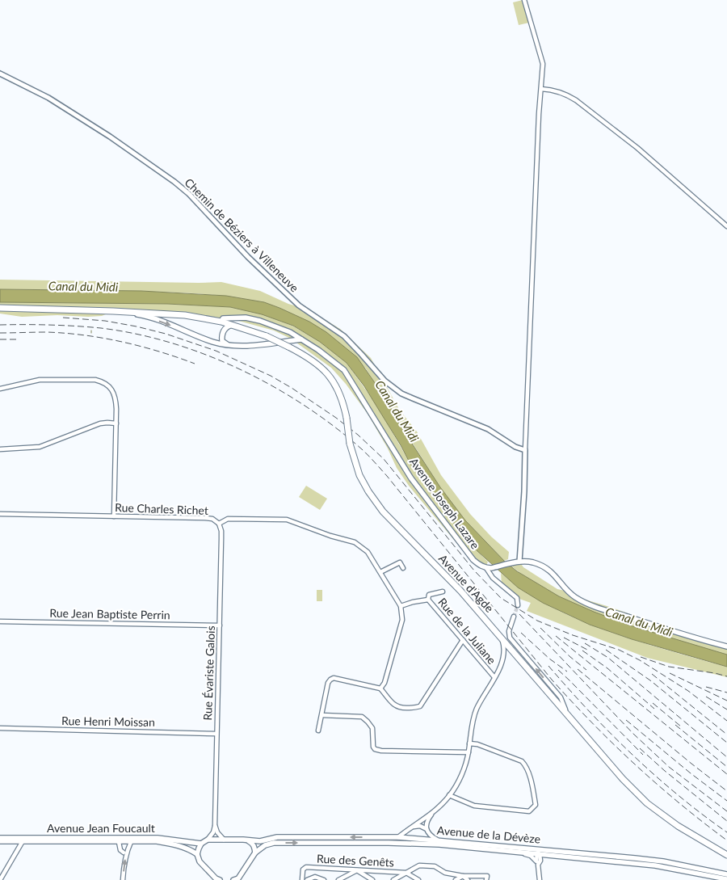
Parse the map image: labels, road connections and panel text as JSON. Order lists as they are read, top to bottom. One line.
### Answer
{"streets":{"main road":["Avenue Joseph Lazare","Avenue d'Agde","Avenue Jean Foucault","Avenue de la Dévèze"],"street":["Chemin de Béziers à Villeneuve","Rue Charles Richet","Rue Jean Baptiste Perrin","Rue de la Juliane","Rue Évariste Galois","Rue Henri Moissan","Rue des Genêts"]},"crossings":[["Avenue Joseph Lazare","Avenue d'Agde"],["Rue Charles Richet","Rue de la Juliane"],["Rue Charles Richet","Rue Évariste Galois"],["Rue Jean Baptiste Perrin","Rue Évariste Galois"],["Rue Évariste Galois","Rue Henri Moissan"],["Rue Évariste Galois","Avenue de la Dévèze"]],"water":["Canal du Midi"]}
